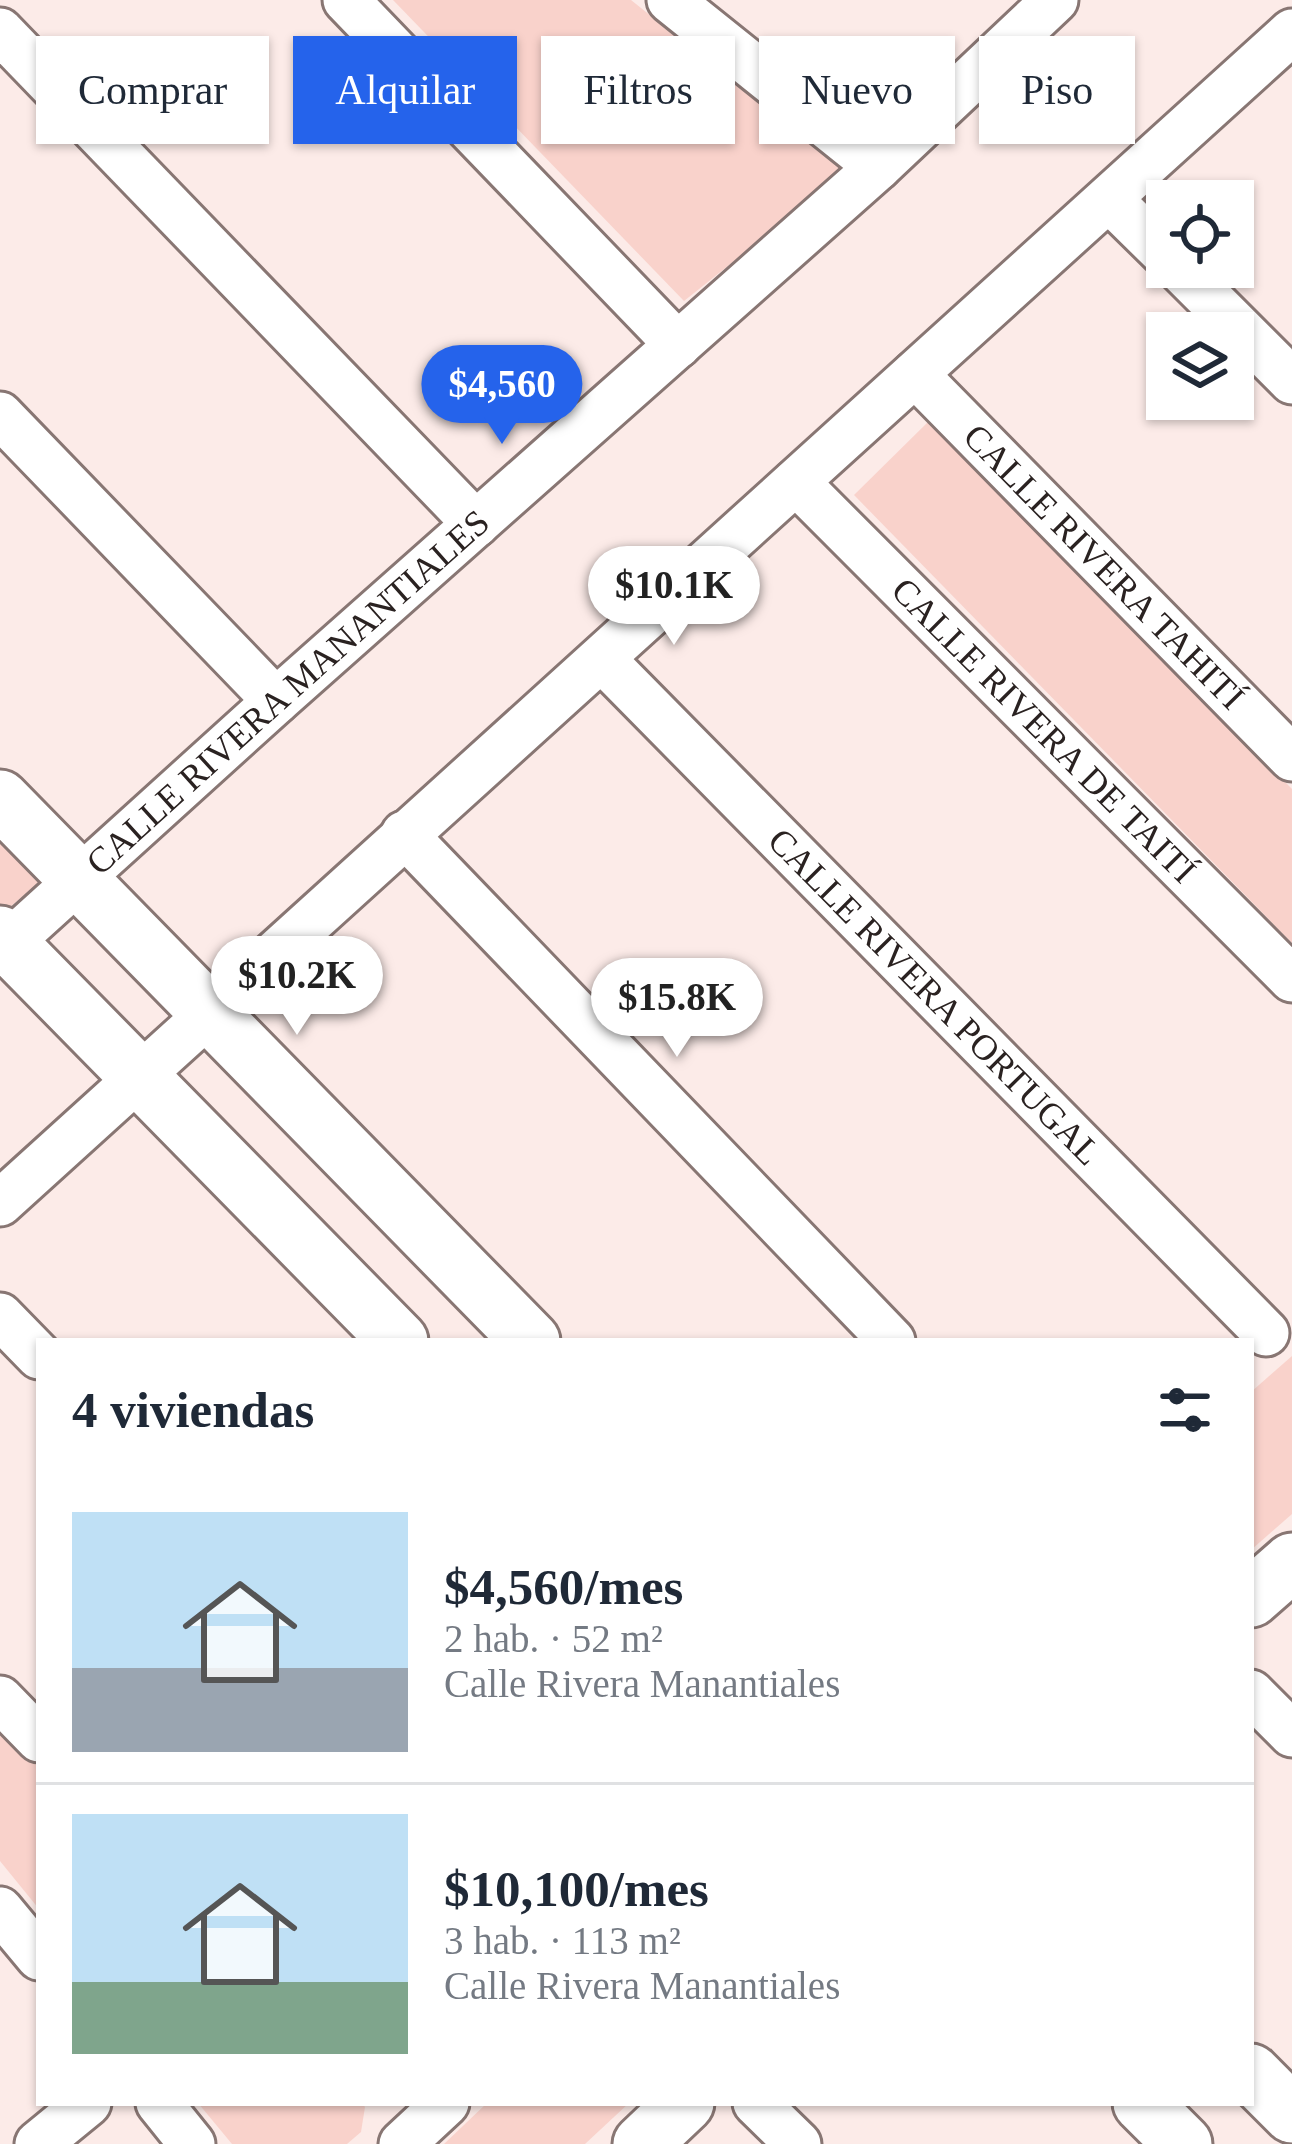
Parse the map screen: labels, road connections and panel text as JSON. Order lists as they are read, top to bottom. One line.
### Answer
{"streets":{"street":["CALLE RIVERA TAHITÍ","CALLE RIVERA MANANTIALES","CALLE RIVERA DE TAITÍ","CALLE RIVERA PORTUGAL"]},"page":{"chip":["Comprar","Alquilar","Filtros","Nuevo","Piso"],"price":["$4,560","$10.1K","$10.2K","$15.8K"],"heading":"4 viviendas","list":[{"name":"$4,560/mes","note":"2 hab. · 52 m² · Calle Rivera Manantiales"},{"name":"$10,100/mes","note":"3 hab. · 113 m² · Calle Rivera Manantiales"}]}}
